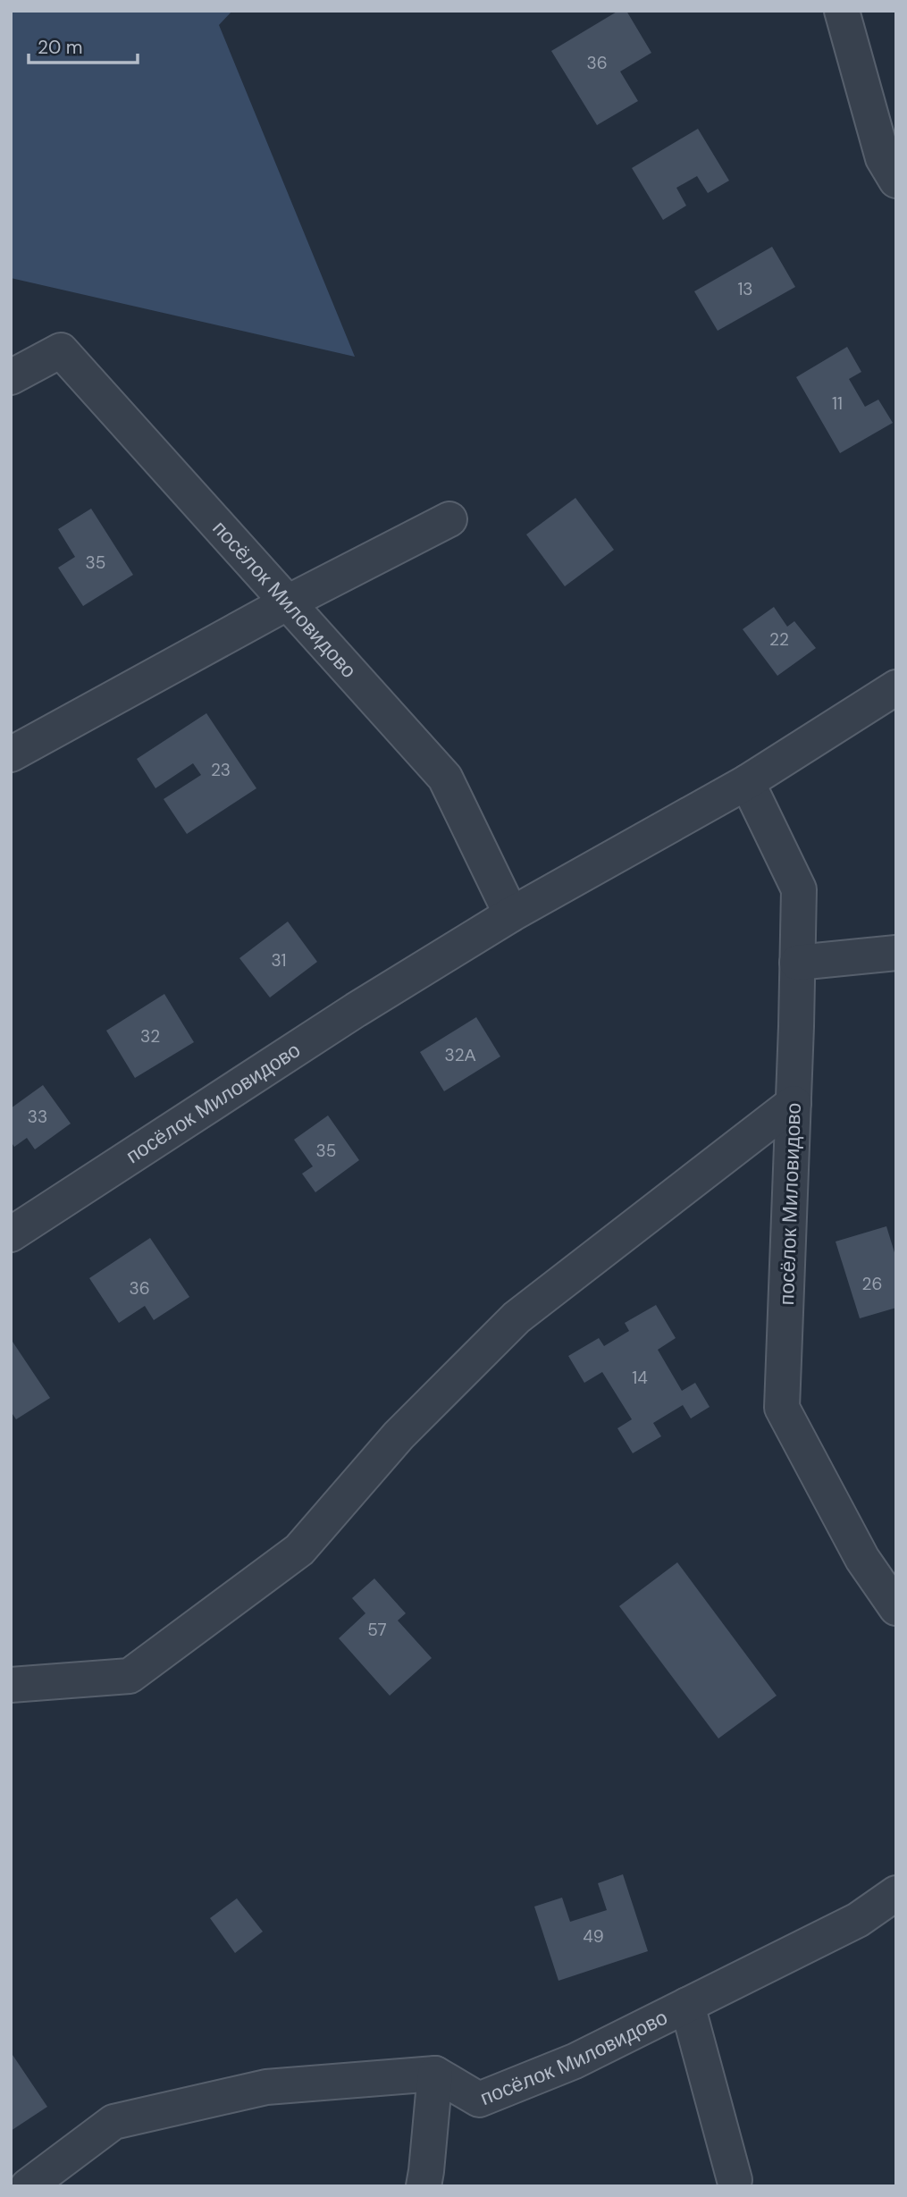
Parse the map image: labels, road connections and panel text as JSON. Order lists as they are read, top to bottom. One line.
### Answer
{"streets":{"street":["посёлок Миловидово"]},"house_numbers":["36","13","11","35","22","23","31","32","32А","33","35","26","36","14","57","49"],"scale_bar":"20 m"}
